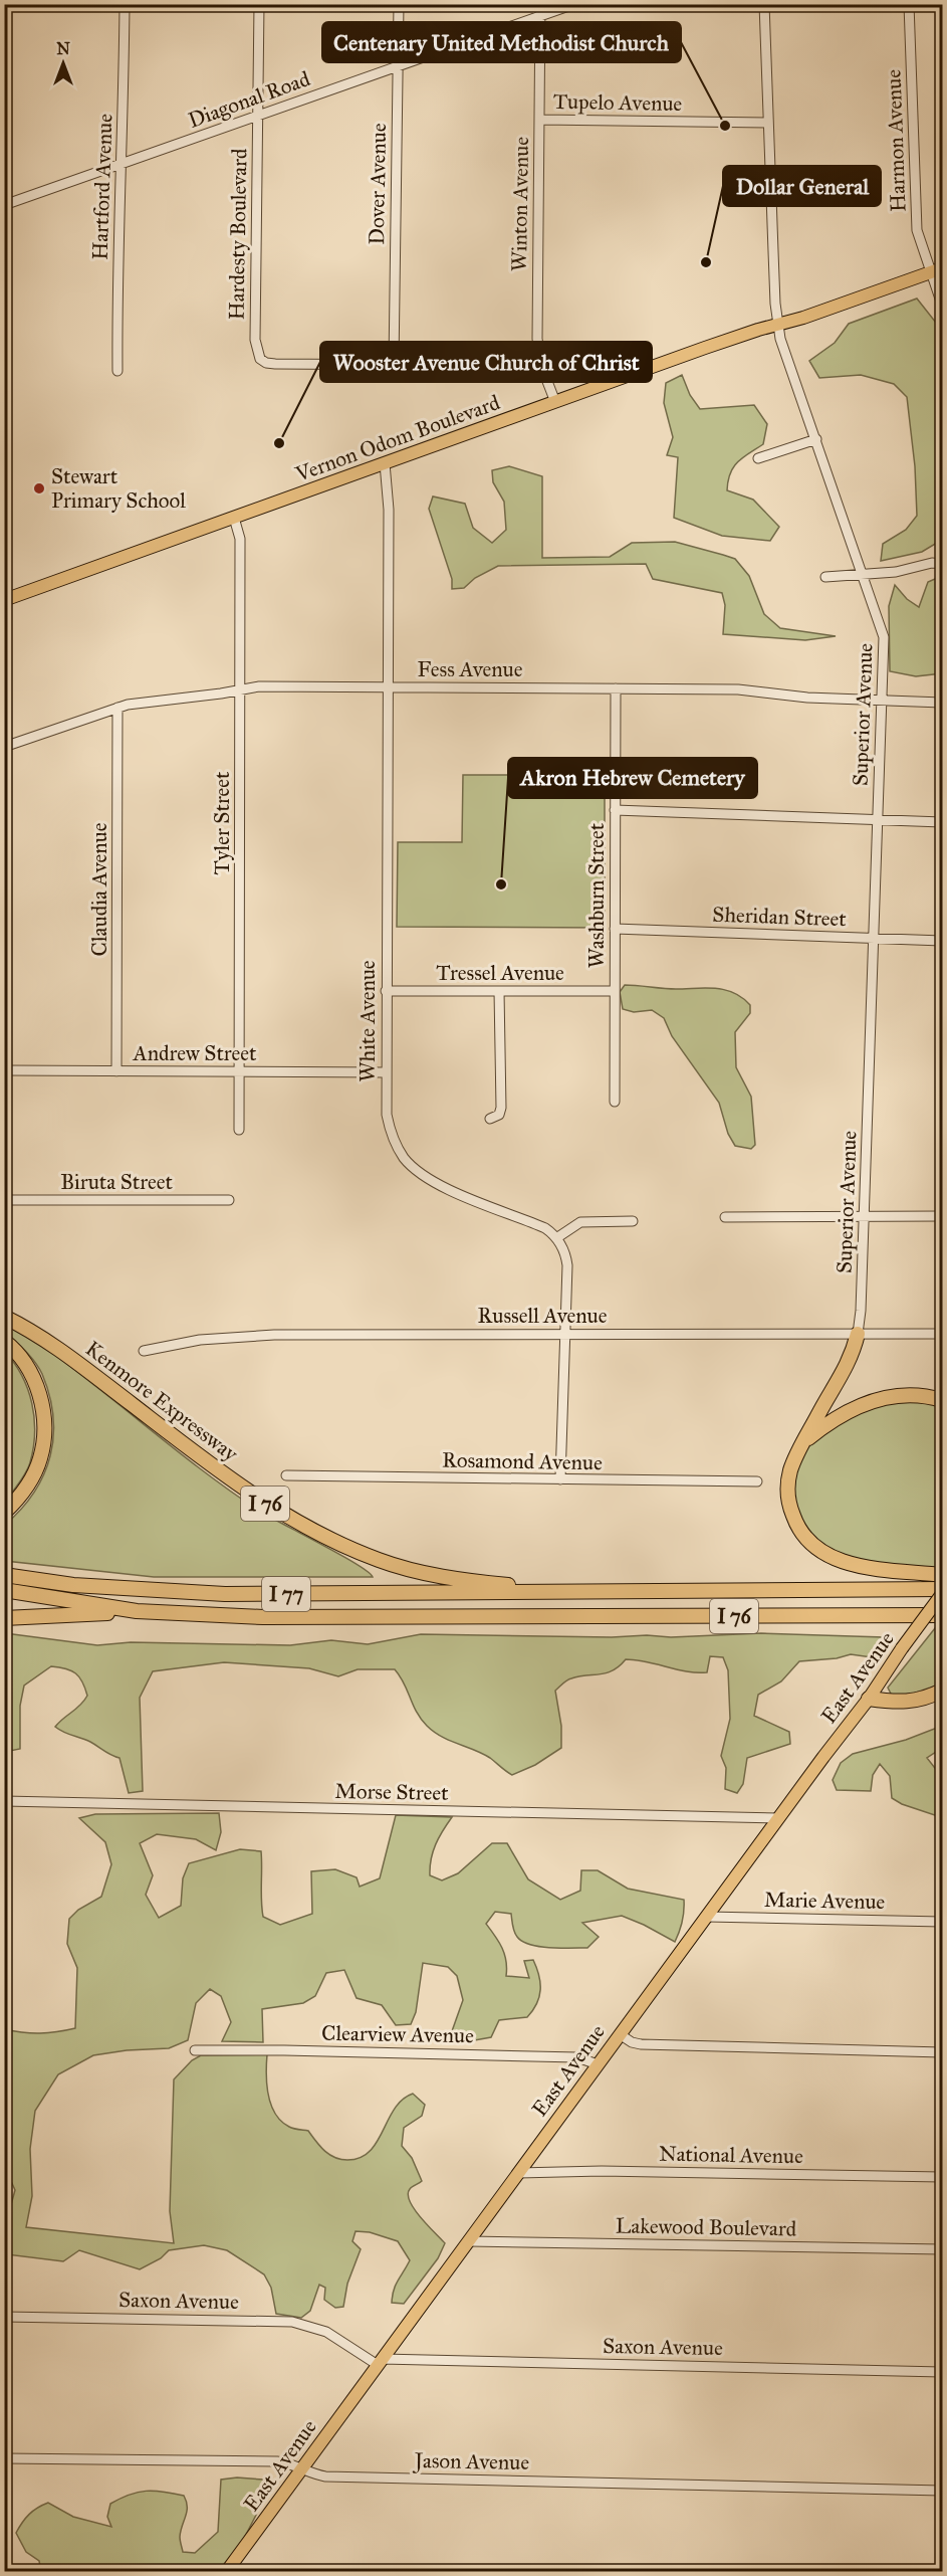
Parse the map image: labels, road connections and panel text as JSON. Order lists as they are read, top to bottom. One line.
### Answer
{"streets":{"highway":["Kenmore Expressway","I 76","I 77"],"main road":["Vernon Odom Boulevard","East Avenue"],"street":["Diagonal Road","Tupelo Avenue","Harmon Avenue","Dover Avenue","Hartford Avenue","Winton Avenue","Hardesty Boulevard","Fess Avenue","Superior Avenue","Tyler Street","Claudia Avenue","Washburn Street","Sheridan Street","Tressel Avenue","White Avenue","Andrew Street","Biruta Street","Russell Avenue","Rosamond Avenue","Morse Street","Marie Avenue","Clearview Avenue","National Avenue","Lakewood Boulevard","Saxon Avenue","Jason Avenue"]},"crossings":[["Diagonal Road","Dover Avenue"],["Diagonal Road","Hartford Avenue"],["Diagonal Road","Winton Avenue"],["Diagonal Road","Hardesty Boulevard"],["Tupelo Avenue","Winton Avenue"],["Tupelo Avenue","Superior Avenue"],["Harmon Avenue","Vernon Odom Boulevard"],["Dover Avenue","Hardesty Boulevard"],["Winton Avenue","Vernon Odom Boulevard"],["Vernon Odom Boulevard","Superior Avenue"],["Vernon Odom Boulevard","Tyler Street"],["Vernon Odom Boulevard","White Avenue"],["Fess Avenue","Superior Avenue"],["Fess Avenue","Tyler Street"],["Fess Avenue","Claudia Avenue"],["Fess Avenue","Washburn Street"],["Fess Avenue","White Avenue"],["Superior Avenue","Sheridan Street"],["Superior Avenue","Russell Avenue"],["Tyler Street","Andrew Street"],["Claudia Avenue","Andrew Street"],["Washburn Street","Sheridan Street"],["Washburn Street","Tressel Avenue"],["Tressel Avenue","White Avenue"],["White Avenue","Andrew Street"],["Kenmore Expressway","I 76"],["Kenmore Expressway","I 77"],["I 76","I 77"],["East Avenue","Morse Street"],["East Avenue","Marie Avenue"],["East Avenue","Clearview Avenue"],["East Avenue","National Avenue"],["East Avenue","Lakewood Boulevard"],["East Avenue","Saxon Avenue"],["East Avenue","Jason Avenue"]],"places":["Centenary United Methodist Church","Dollar General","Wooster Avenue Church of Christ","Stewart Primary School","Akron Hebrew Cemetery"],"north":"top"}
